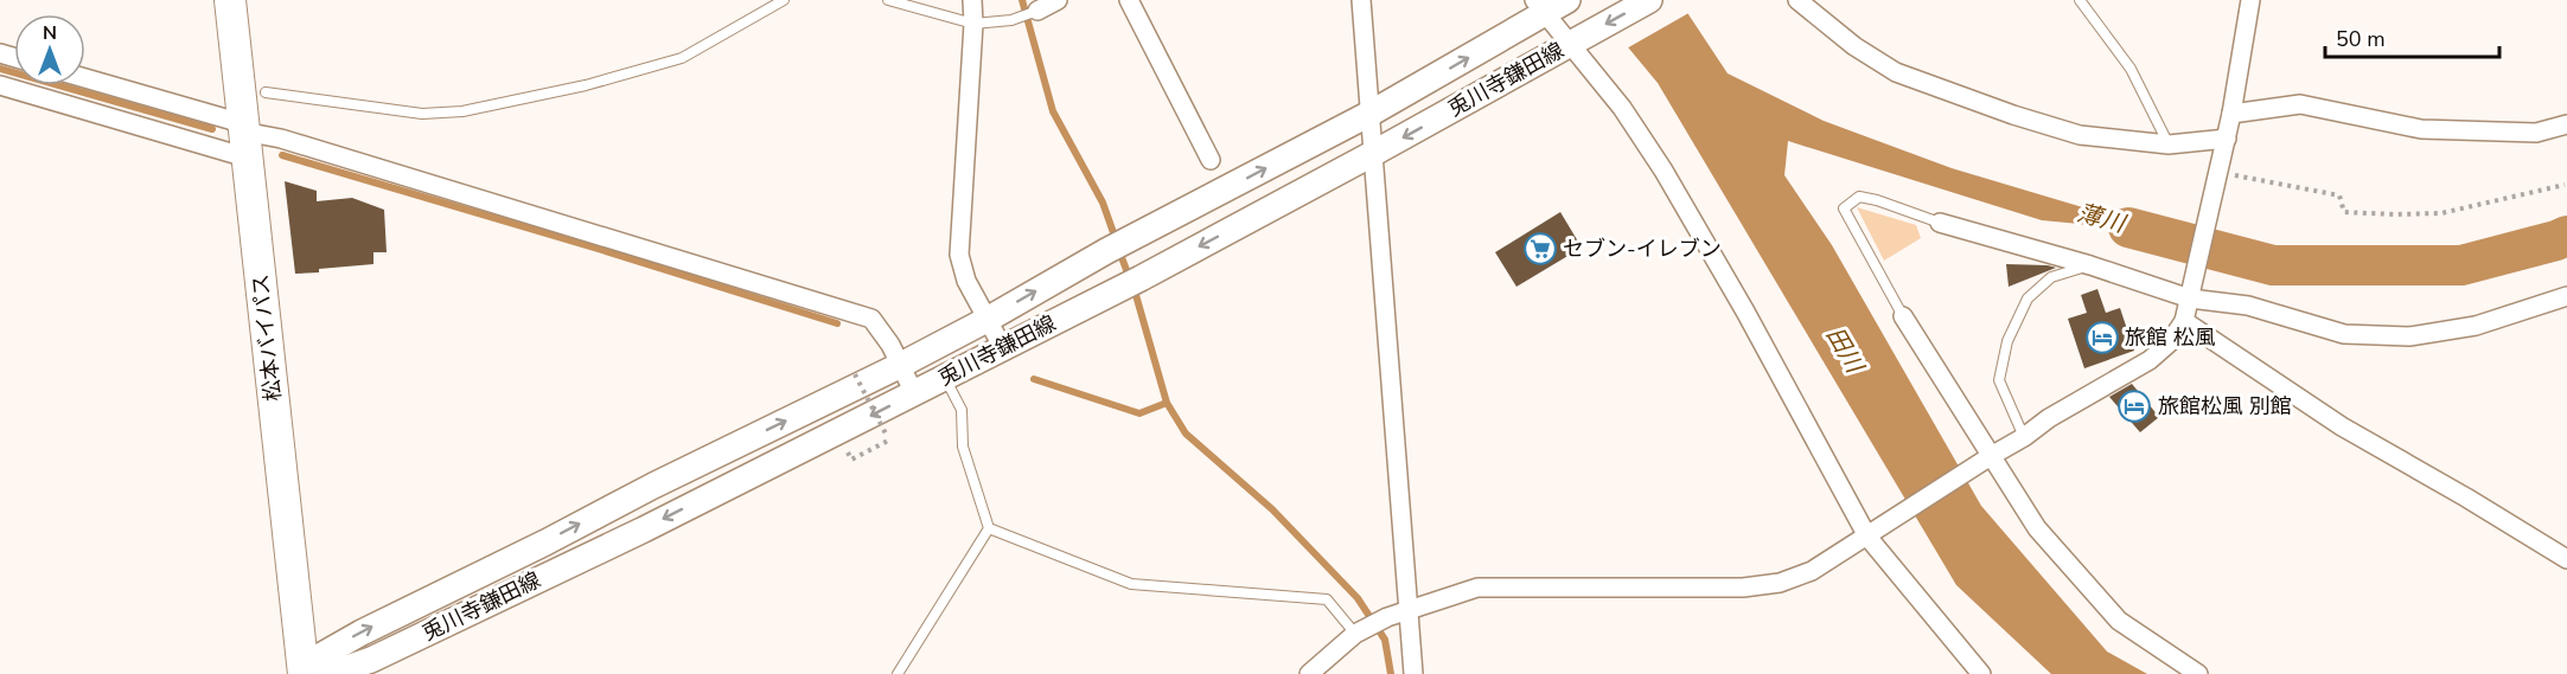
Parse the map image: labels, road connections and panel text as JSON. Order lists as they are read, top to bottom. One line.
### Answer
{"streets":{"highway":["松本バイパス"],"main road":["兎川寺鎌田線"]},"crossings":[["兎川寺鎌田線","松本バイパス"]],"water":["薄川","田川"],"places":{"supermarket":["セブン-イレブン"],"hotel":["旅館 松風","旅館松風 別館"]},"scale_bar":"50 m","north":"top"}
